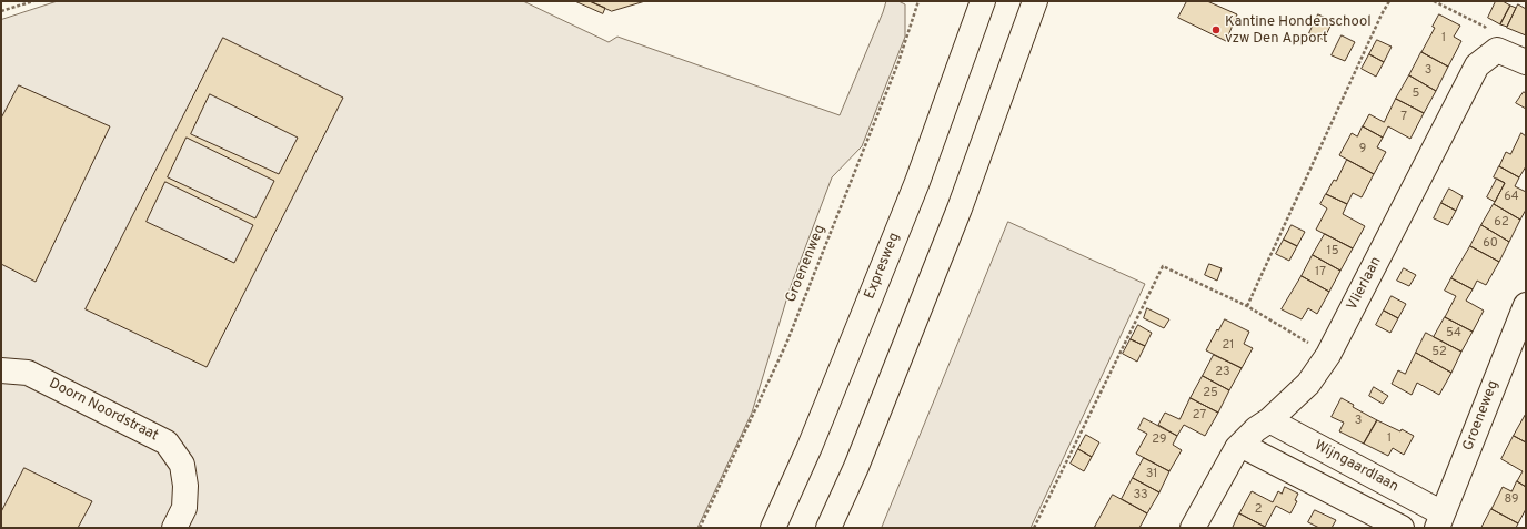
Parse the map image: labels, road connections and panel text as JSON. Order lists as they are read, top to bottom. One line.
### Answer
{"streets":{"main road":["Expresweg","Vlierlaan","Doorn Noordstraat","Groeneweg","Wijngaardlaan"],"path":["Groenenweg"]},"crossings":[["Vlierlaan","Wijngaardlaan"],["Groeneweg","Wijngaardlaan"]],"places":["Kantine Hondenschool vzw Den Apport"],"house_numbers":["1","3","5","7","9","64","62","60","15","17","54","21","52","23","25","27","3","1","29","31","33","89","2"]}
